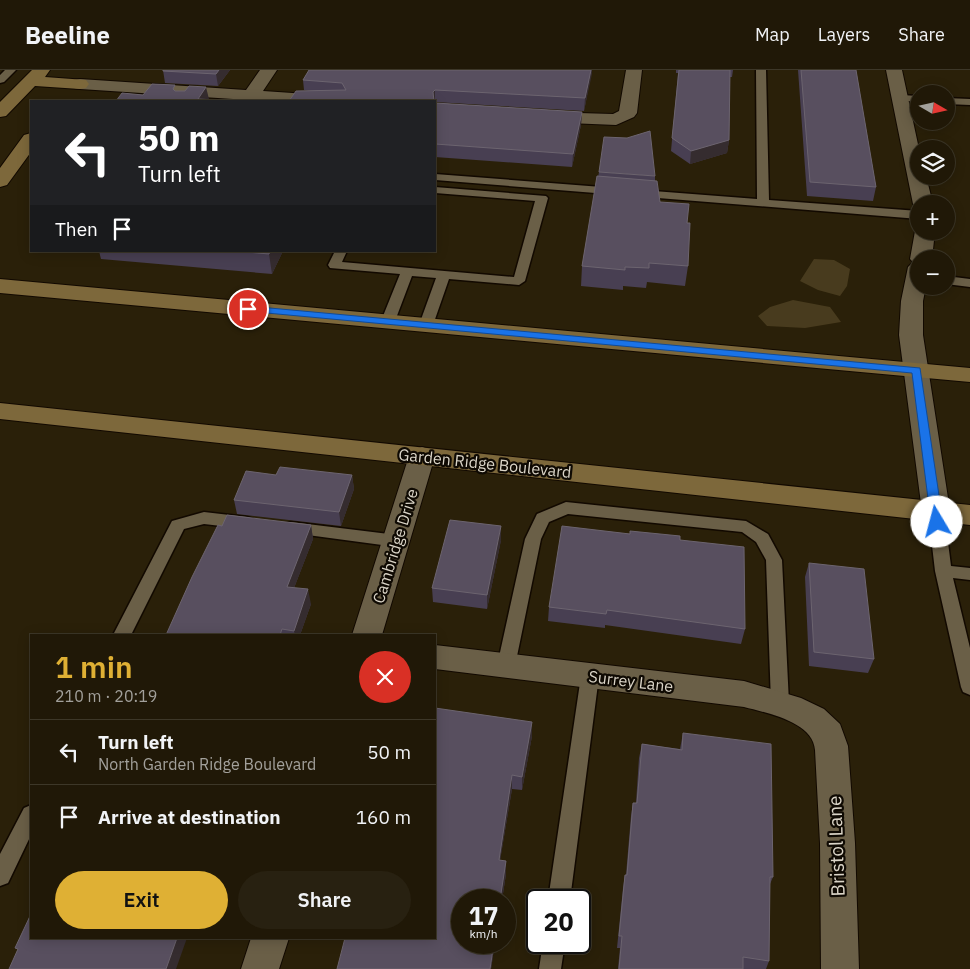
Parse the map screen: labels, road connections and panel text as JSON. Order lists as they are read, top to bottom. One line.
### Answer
{"streets":{"main road":["Garden Ridge Boulevard"],"street":["Cambridge Drive","Surrey Lane","Bristol Lane"]},"crossings":[["Garden Ridge Boulevard","Cambridge Drive"],["Surrey Lane","Bristol Lane"]],"north":"right","page":{"header":"Beeline","nav":["Map","Layers","Share"],"map_buttons":["+","−"],"turn":["50 m","Turn left"],"then":"Then","heading":["1 min","210 m · 20:19"],"list":[{"name":"Turn left","note":"North Garden Ridge Boulevard","value":"50 m"},{"name":"Arrive at destination","value":"160 m"}],"buttons":["Exit","Share"],"speed":"17 km/h","limit":"20"}}
